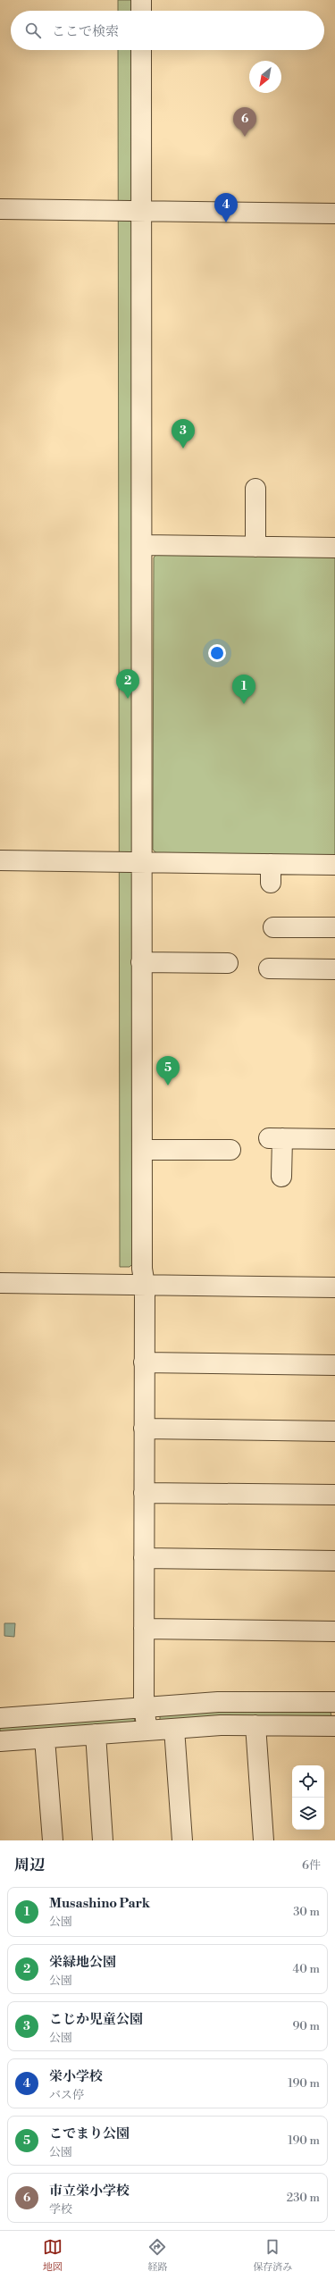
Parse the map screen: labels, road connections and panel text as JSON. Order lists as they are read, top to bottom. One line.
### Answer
{"north":"bottom left","page":{"search":"ここで検索","pins":["6","4","3","2","1","5"],"heading":["周辺","6件"],"list":[{"mark":"1","name":"Musashino Park","note":"公園","value":"30 m"},{"mark":"2","name":"栄緑地公園","note":"公園","value":"40 m"},{"mark":"3","name":"こじか児童公園","note":"公園","value":"90 m"},{"mark":"4","name":"栄小学校","note":"バス停","value":"190 m"},{"mark":"5","name":"こでまり公園","note":"公園","value":"190 m"},{"mark":"6","name":"市立栄小学校","note":"学校","value":"230 m"}],"nav":["地図","経路","保存済み"]}}
